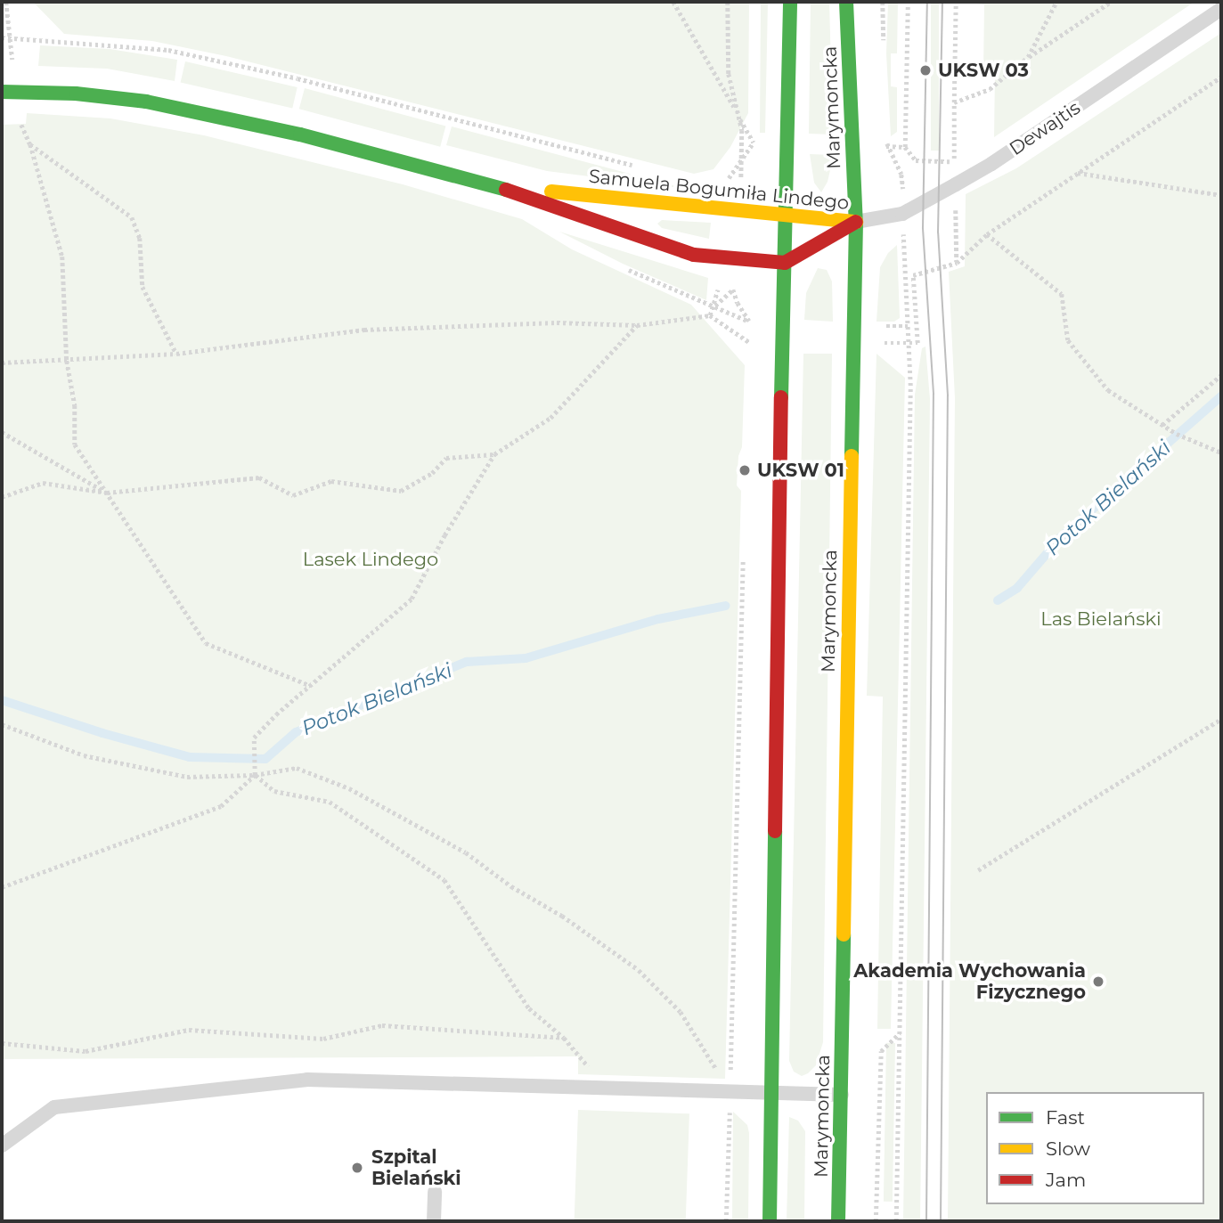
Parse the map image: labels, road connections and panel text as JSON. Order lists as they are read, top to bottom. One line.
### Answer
{"streets":{"main road":["Marymoncka","Samuela Bogumiła Lindego"],"lane":["Dewajtis"]},"crossings":[["Marymoncka","Dewajtis"],["Marymoncka","Samuela Bogumiła Lindego"],["Dewajtis","Samuela Bogumiła Lindego"]],"water":["Potok Bielański"],"parks":["Lasek Lindego","Las Bielański"],"places":["UKSW 03","UKSW 01","Akademia Wychowania Fizycznego","Szpital Bielański"],"legend":["Fast","Slow","Jam"]}
